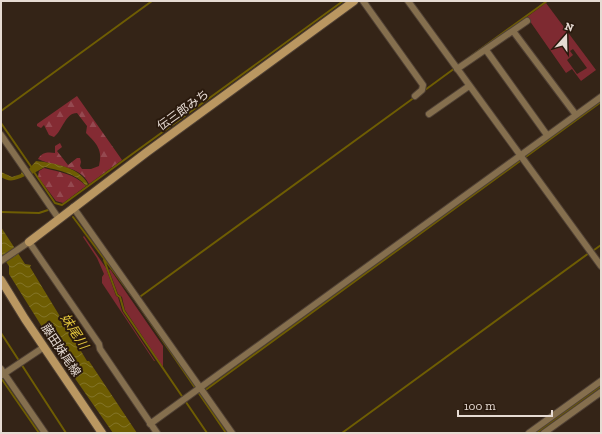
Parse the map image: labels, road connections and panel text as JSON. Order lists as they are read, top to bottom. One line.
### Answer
{"streets":{"street":["伝三郎みち","藤田妹尾線"]},"water":["妹尾川"],"scale_bar":"100 m","north":"top"}
